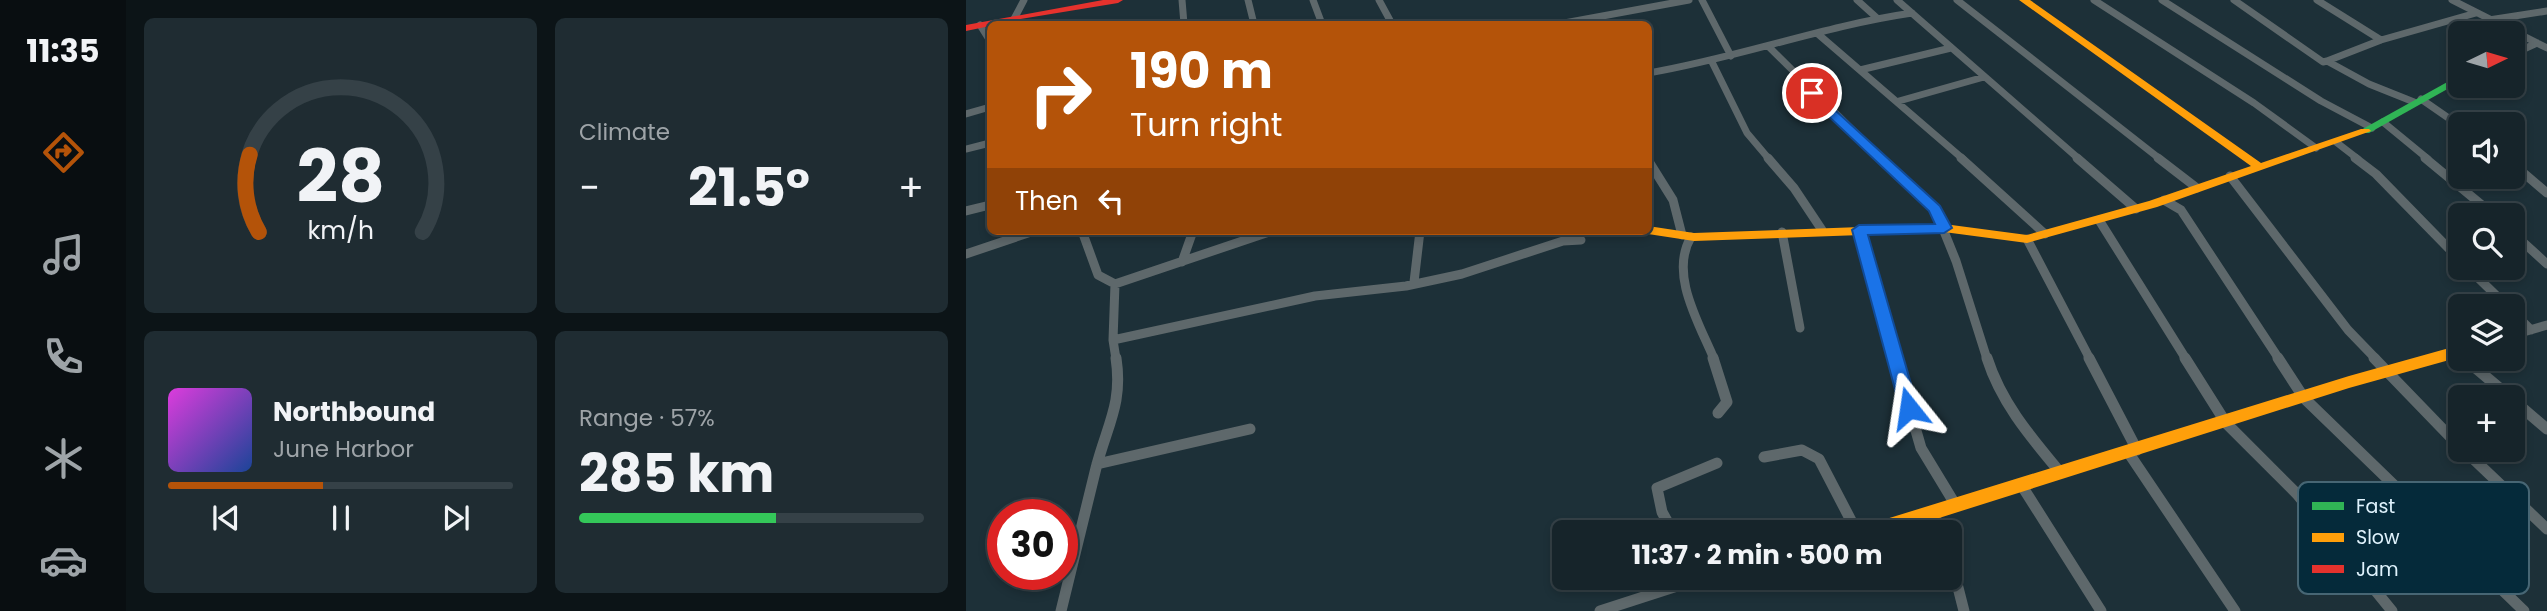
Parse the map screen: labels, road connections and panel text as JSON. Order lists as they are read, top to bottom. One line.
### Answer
{"legend":["Fast","Slow","Jam"],"north":"right","page":{"tabs":"11:35","tile":["Climate",["Range · 57%","285 km"]],"map_buttons":"+","turn":["190 m","Turn right"],"heat":["−","21.5°","+"],"then":"Then","song":["Northbound","June Harbor"],"limit":"30","trip":"11:37 · 2 min · 500 m","gauge":["28","km/h"]}}
